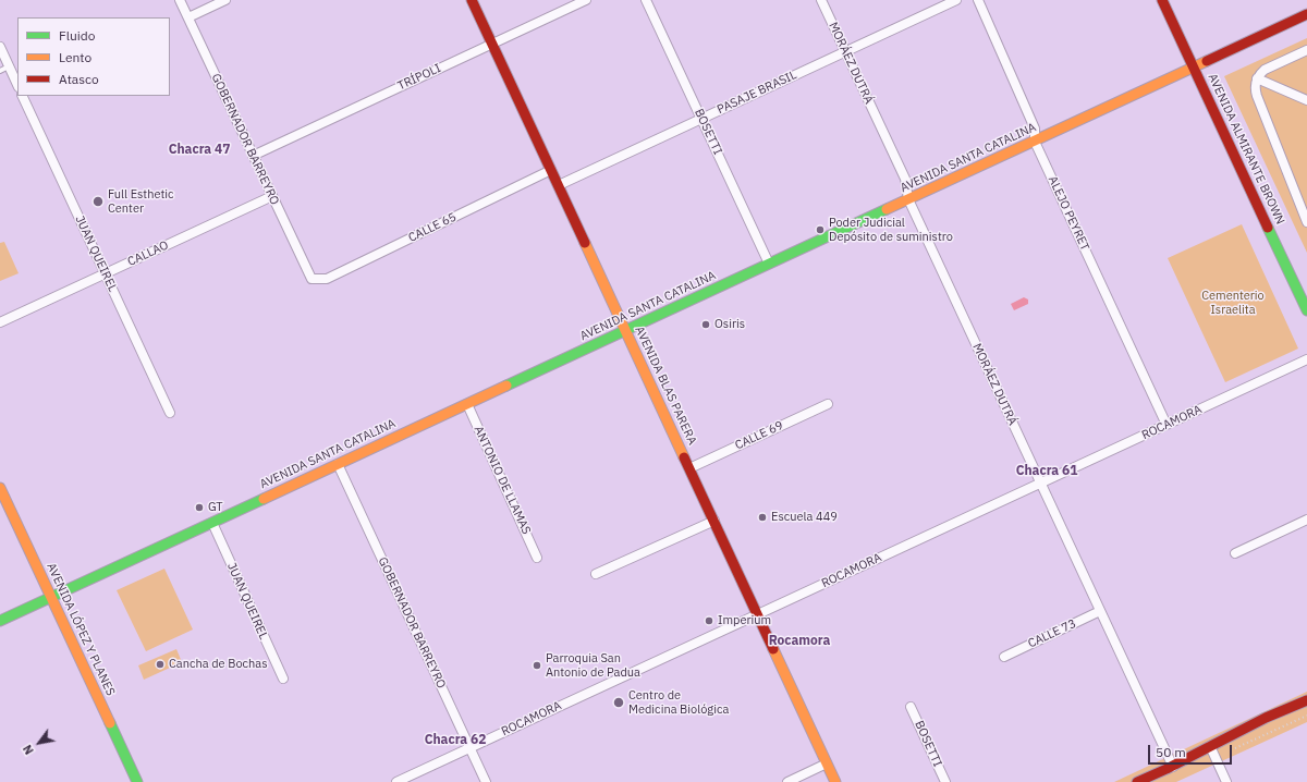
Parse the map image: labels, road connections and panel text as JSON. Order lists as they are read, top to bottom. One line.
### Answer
{"streets":{"main road":["AVENIDA ALMIRANTE BROWN","AVENIDA SANTA CATALINA","AVENIDA BLAS PARERA","AVENIDA LÓPEZ Y PLANES"],"street":["MORÁEZ DUTRÁ","TRÍPOLI","PASAJE BRASIL","BOSETTI","GOBERNADOR BARREYRO","ALEJO PEYRET","CALLE 65","JUAN QUEIREL","CALLAO","ROCAMORA","CALLE 69","ANTONIO DE LLAMAS","CALLE 73"]},"crossings":[["MORÁEZ DUTRÁ","PASAJE BRASIL"],["MORÁEZ DUTRÁ","AVENIDA SANTA CATALINA"],["MORÁEZ DUTRÁ","ROCAMORA"],["MORÁEZ DUTRÁ","CALLE 73"],["TRÍPOLI","GOBERNADOR BARREYRO"],["TRÍPOLI","AVENIDA BLAS PARERA"],["PASAJE BRASIL","BOSETTI"],["PASAJE BRASIL","AVENIDA BLAS PARERA"],["BOSETTI","AVENIDA SANTA CATALINA"],["GOBERNADOR BARREYRO","AVENIDA SANTA CATALINA"],["GOBERNADOR BARREYRO","CALLE 65"],["GOBERNADOR BARREYRO","CALLAO"],["GOBERNADOR BARREYRO","ROCAMORA"],["AVENIDA ALMIRANTE BROWN","AVENIDA SANTA CATALINA"],["AVENIDA SANTA CATALINA","ALEJO PEYRET"],["AVENIDA SANTA CATALINA","JUAN QUEIREL"],["AVENIDA SANTA CATALINA","AVENIDA BLAS PARERA"],["AVENIDA SANTA CATALINA","ANTONIO DE LLAMAS"],["AVENIDA SANTA CATALINA","AVENIDA LÓPEZ Y PLANES"],["ALEJO PEYRET","ROCAMORA"],["CALLE 65","AVENIDA BLAS PARERA"],["JUAN QUEIREL","CALLAO"],["AVENIDA BLAS PARERA","ROCAMORA"],["AVENIDA BLAS PARERA","CALLE 69"]],"districts":["Chacra 47","Chacra 61","Rocamora","Chacra 62"],"parks":["Cementerio Israelita"],"places":["Full Esthetic Center","Poder Judicial Depósito de suministro","Osiris","GT","Escuela 449","Imperium","Cancha de Bochas","Parroquia San Antonio de Padua","Centro de Medicina Biológica"],"legend":["Fluido","Lento","Atasco"],"scale_bar":"50 m","north":"bottom left"}
